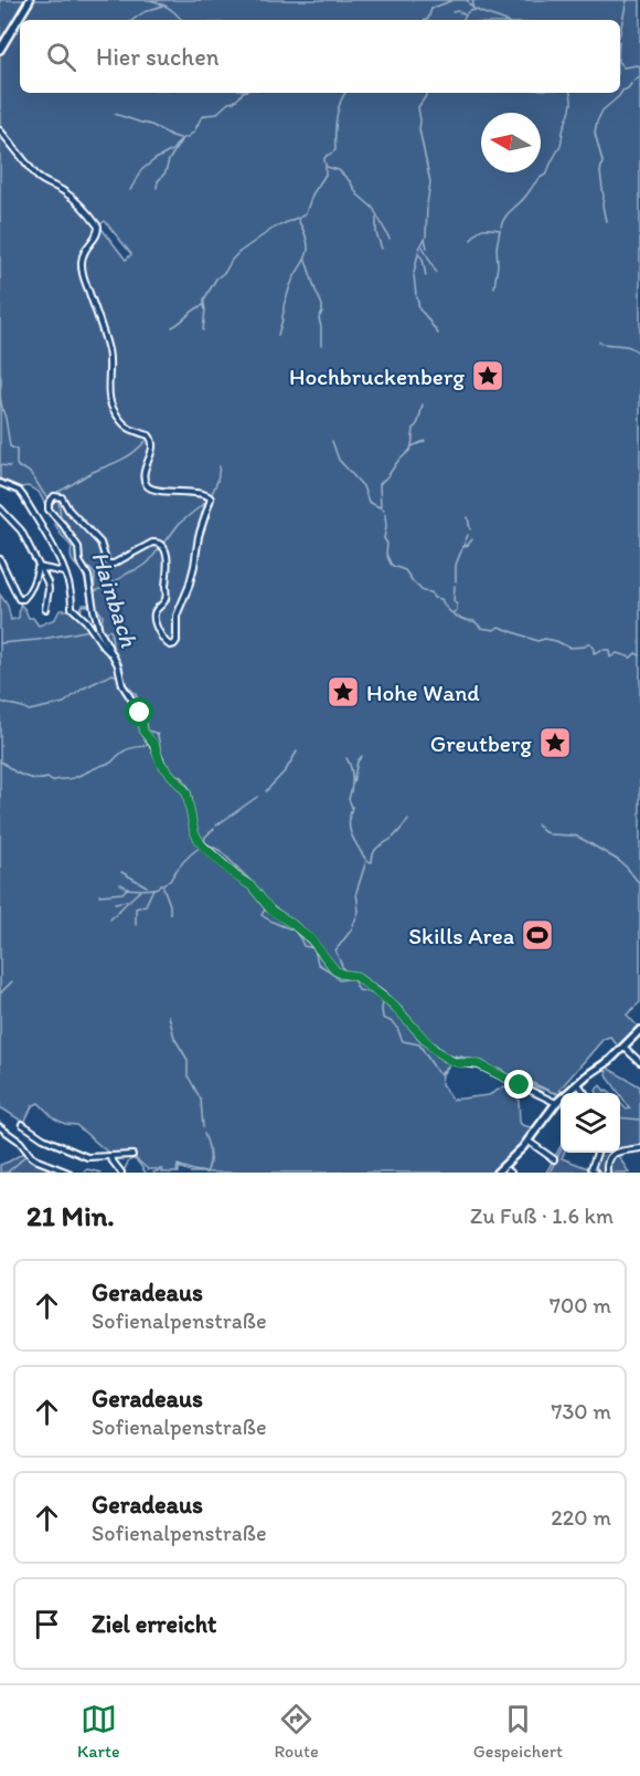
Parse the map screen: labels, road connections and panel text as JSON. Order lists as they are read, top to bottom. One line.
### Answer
{"water":["Hainbach"],"places":{"place":["Hochbruckenberg","Hohe Wand","Greutberg"],"sports":["Skills Area"]},"north":"left","page":{"search":"Hier suchen","heading":["21 Min.","Zu Fuß · 1.6 km"],"list":[["Geradeaus","Sofienalpenstraße","700 m"],["Geradeaus","Sofienalpenstraße","730 m"],["Geradeaus","Sofienalpenstraße","220 m"],"Ziel erreicht"],"nav":["Karte","Route","Gespeichert"]}}
